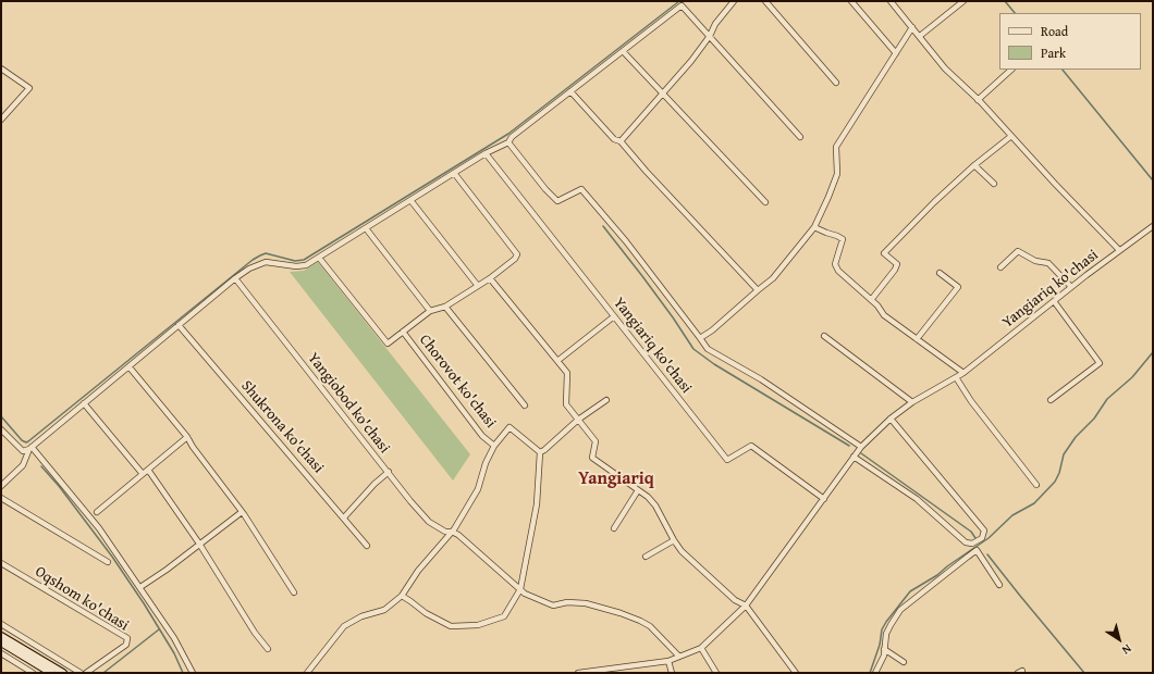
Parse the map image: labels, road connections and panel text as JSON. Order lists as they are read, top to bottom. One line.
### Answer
{"streets":{"street":["Yangiariq ko'chasi","Chorovot ko'chasi","Yangiobod ko'chasi","Shukrona ko'chasi","Oqshom ko'chasi"]},"districts":["Yangiariq"],"legend":["Road","Park"],"north":"bottom right"}
